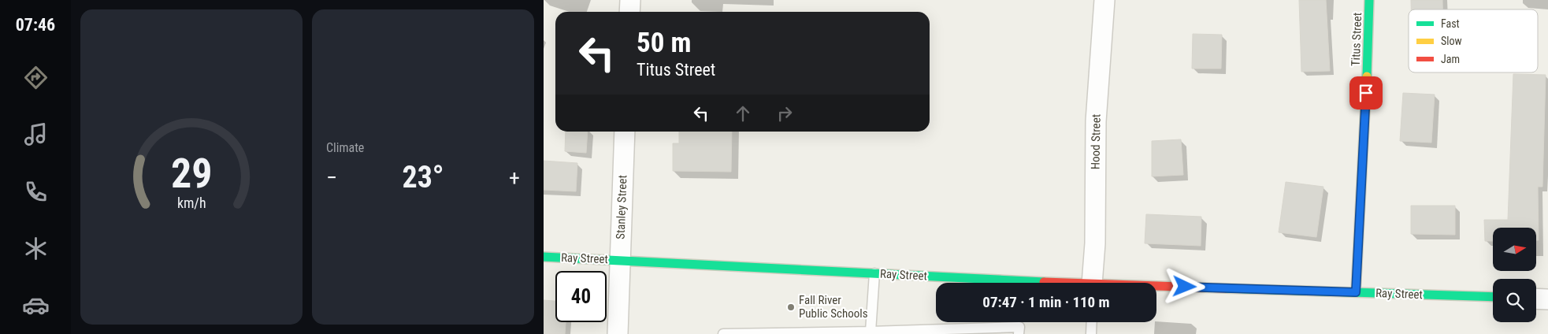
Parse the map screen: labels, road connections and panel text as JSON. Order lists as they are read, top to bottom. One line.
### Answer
{"streets":{"street":["Titus Street","Hood Street","Stanley Street","Ray Street"]},"crossings":[["Titus Street","Ray Street"],["Stanley Street","Ray Street"]],"places":["Fall River Public Schools"],"legend":["Fast","Slow","Jam"],"north":"right","page":{"tabs":"07:46","tile":"Climate","turn":["50 m","Titus Street"],"heat":["−","23°","+"],"limit":"40","trip":"07:47 · 1 min · 110 m","gauge":["29","km/h"]}}
